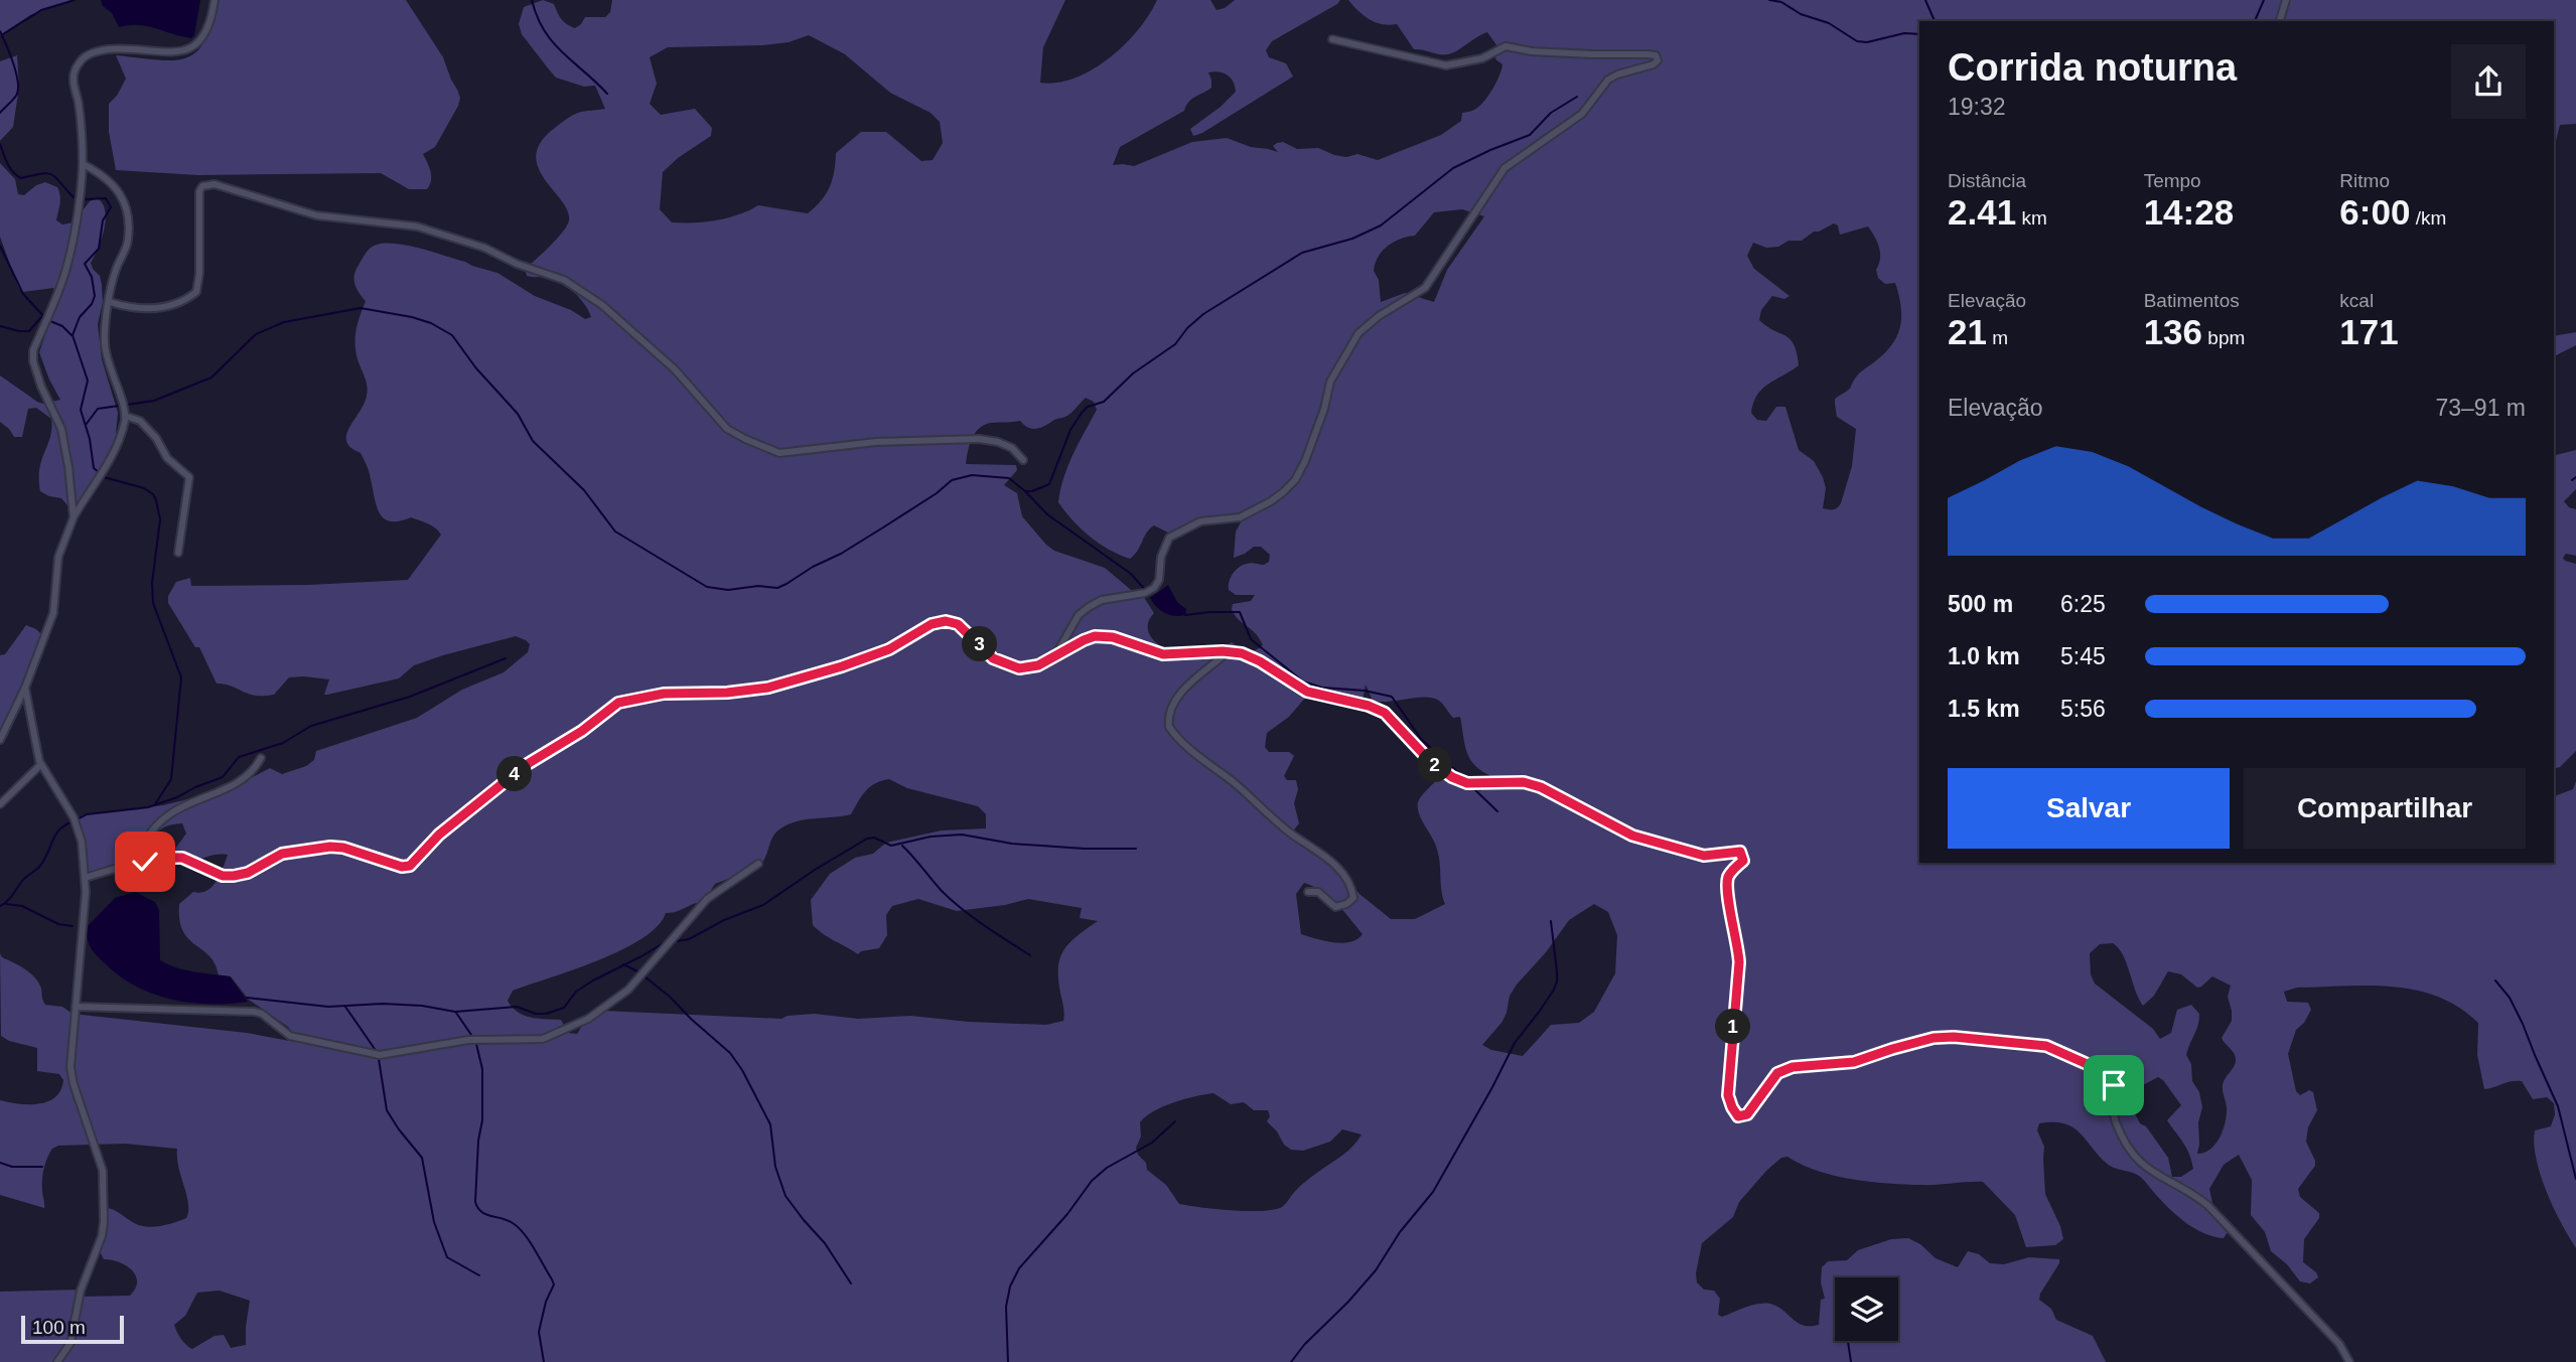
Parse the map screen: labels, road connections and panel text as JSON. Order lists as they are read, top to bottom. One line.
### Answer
{"scale_bar":"100 m","page":{"heading":["Corrida noturna","19:32"],"stats":[["Distância","2.41 km"],["Tempo","14:28"],["Ritmo","6:00 /km"],["Elevação","21 m"],["Batimentos","136 bpm"],["kcal","171"]],"chart":["Elevação","73–91 m"],"list":[{"name":"500 m","note":"6:25"},{"name":"1.0 km","note":"5:45"},{"name":"1.5 km","note":"5:56"}],"pins":["3","2","4","1"],"buttons":["Salvar","Compartilhar"],"scale":"100 m"}}
